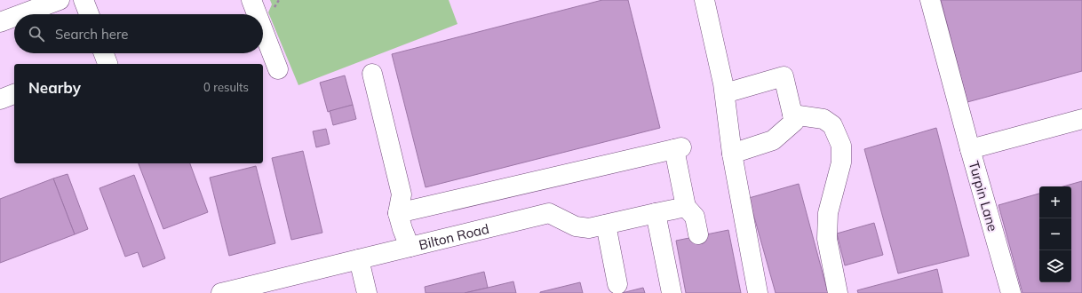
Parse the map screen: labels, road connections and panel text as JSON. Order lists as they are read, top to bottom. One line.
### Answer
{"streets":{"street":["Turpin Lane","Bilton Road"]},"page":{"search":"Search here","heading":["Nearby","0 results"],"map_buttons":["+","−"]}}
